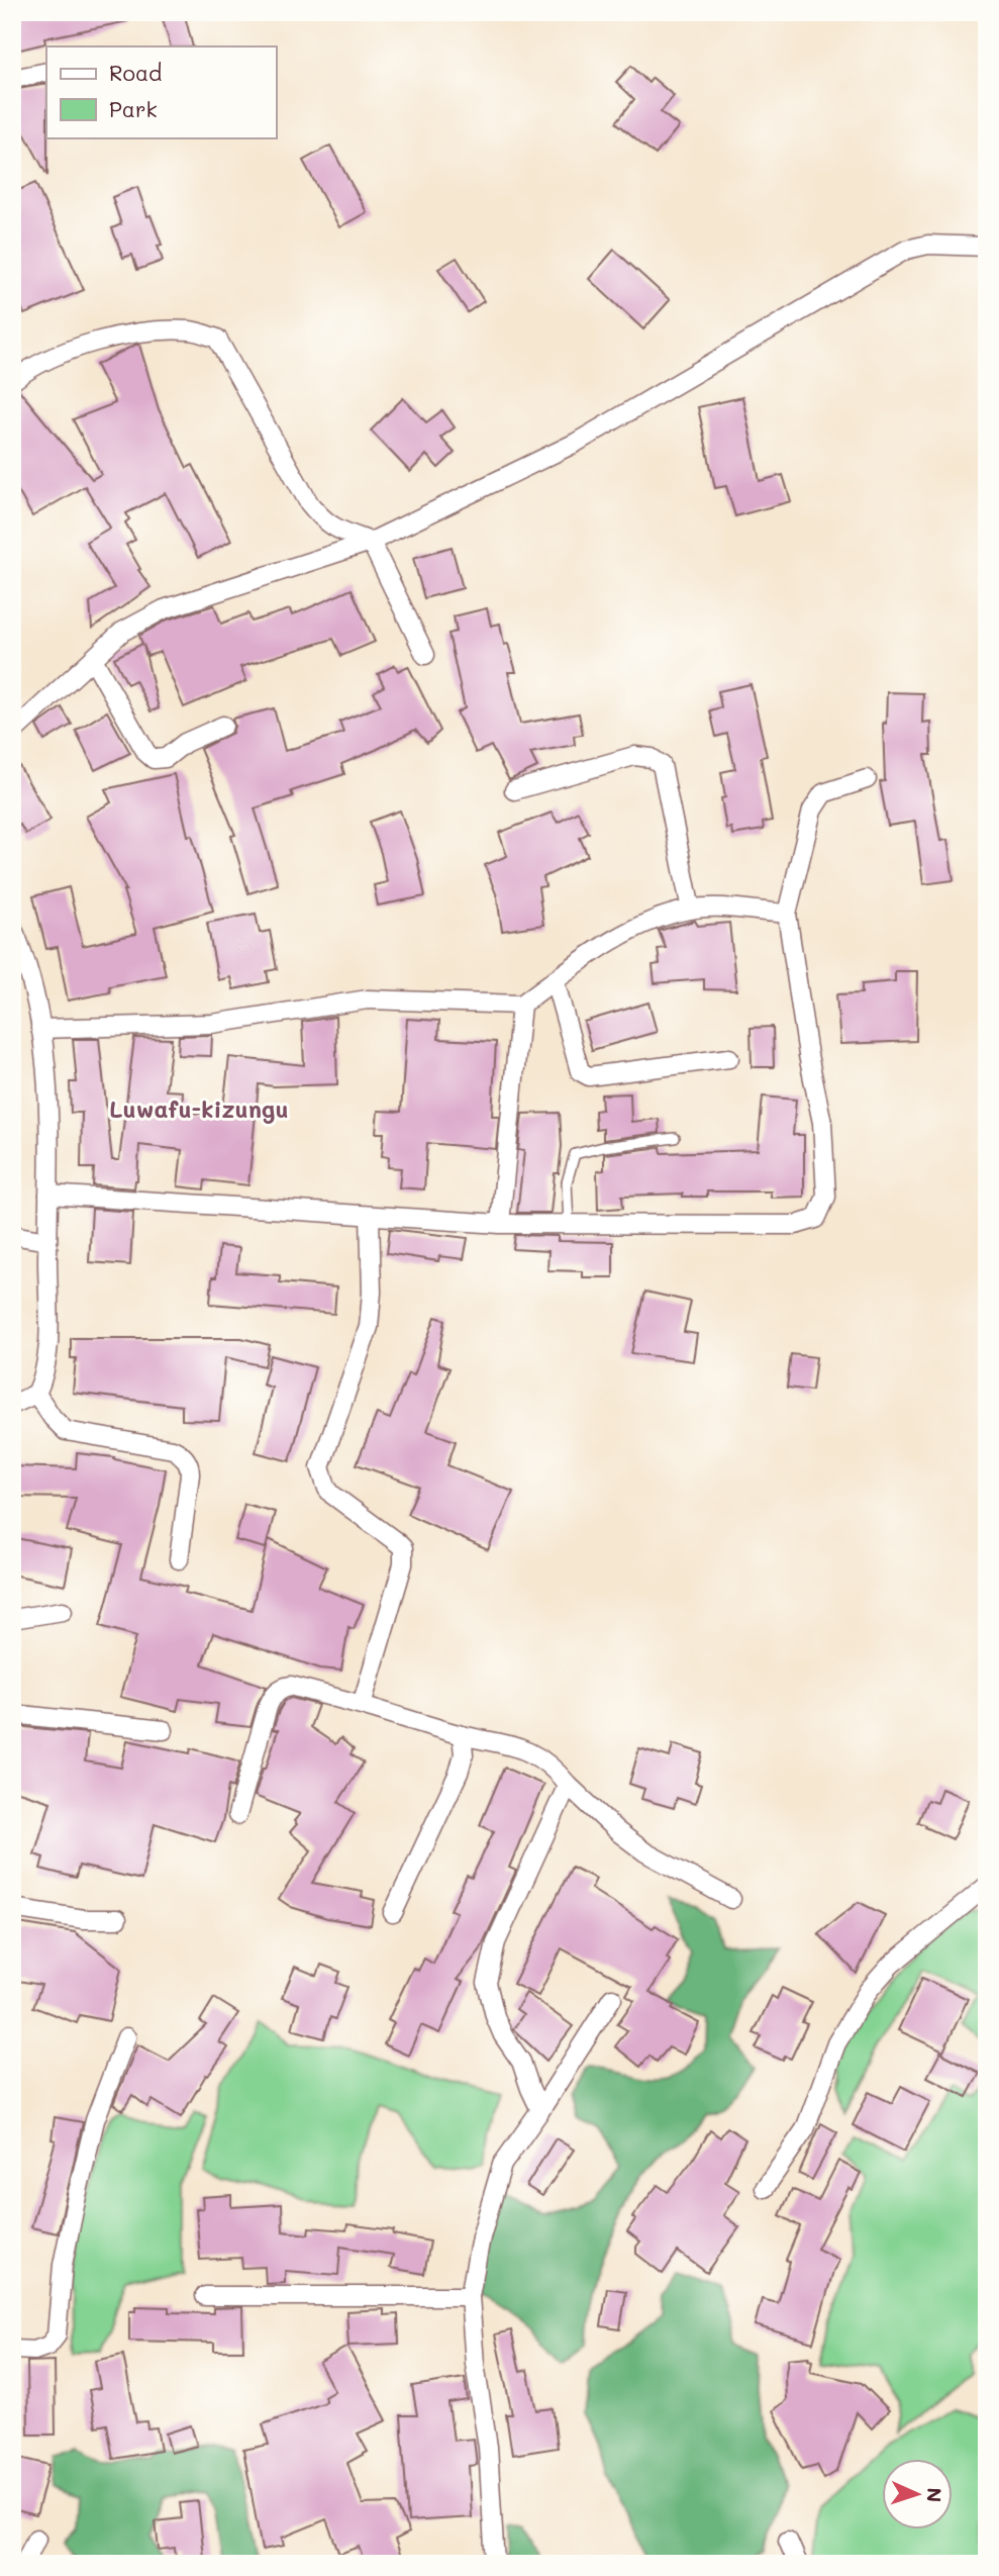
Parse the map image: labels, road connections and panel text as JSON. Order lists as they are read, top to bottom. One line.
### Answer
{"districts":["Luwafu-kizungu"],"legend":["Road","Park"],"north":"right"}
